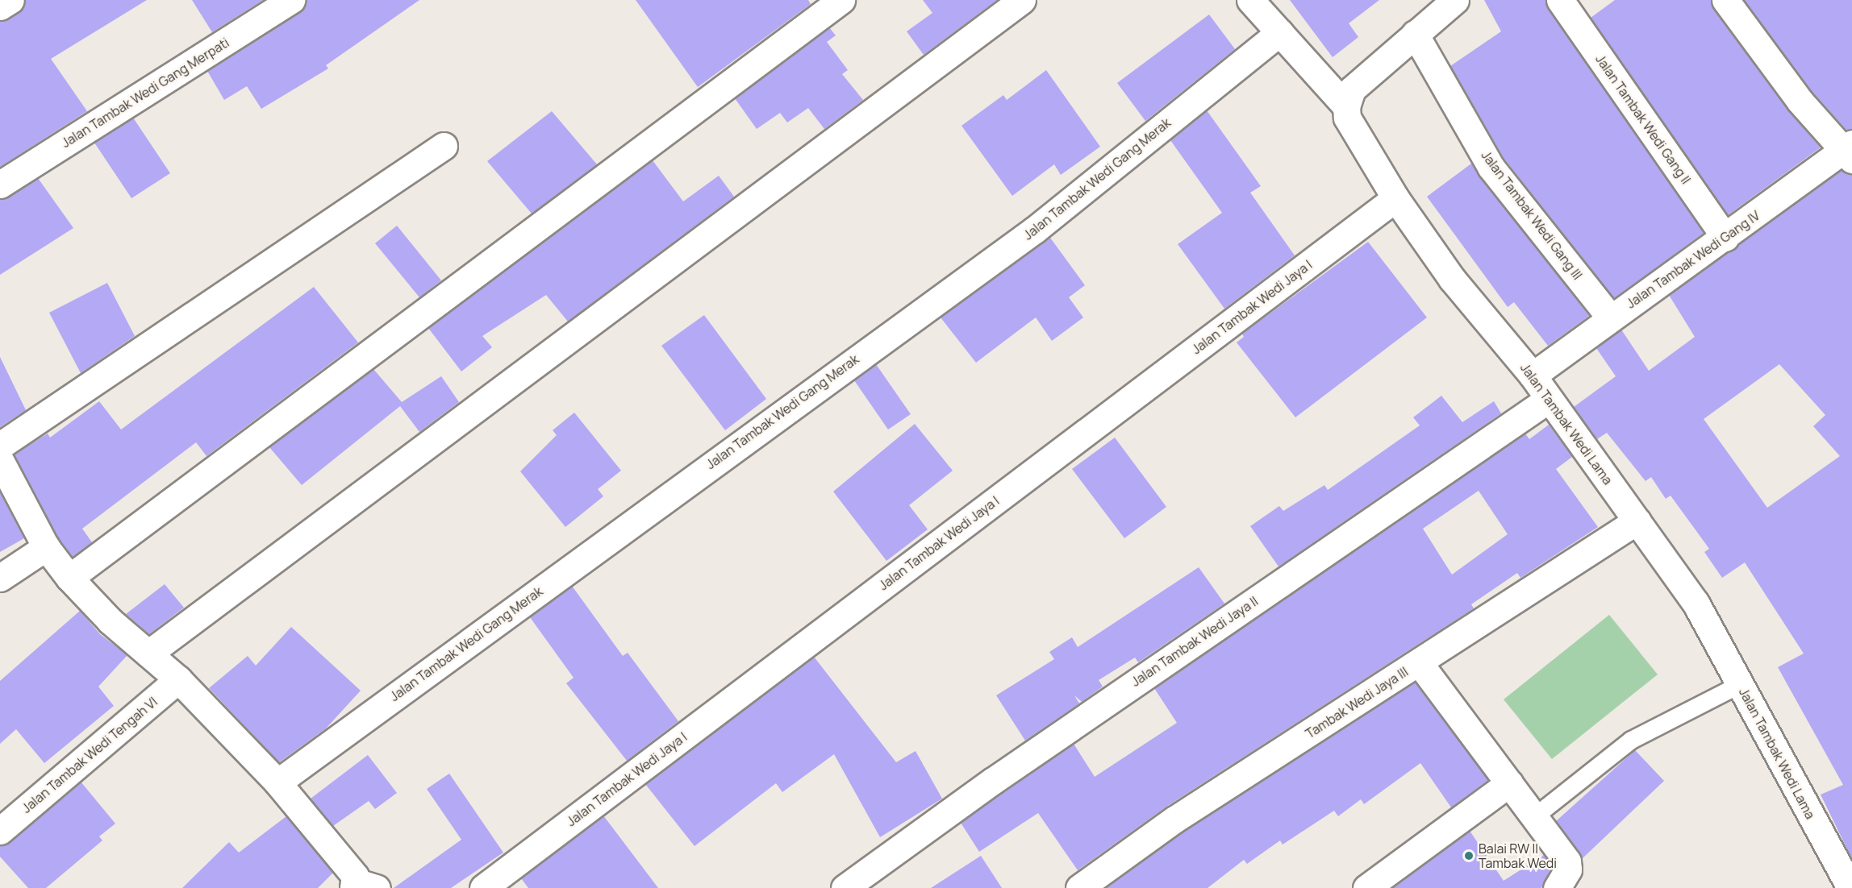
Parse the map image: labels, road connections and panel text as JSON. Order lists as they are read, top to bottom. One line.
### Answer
{"streets":{"street":["Jalan Tambak Wedi Gang Merpati","Jalan Tambak Wedi Gang II","Jalan Tambak Wedi Gang Merak","Jalan Tambak Wedi Gang III","Jalan Tambak Wedi Gang IV","Jalan Tambak Wedi Jaya I","Jalan Tambak Wedi Lama","Jalan Tambak Wedi Jaya II","Tambak Wedi Jaya III","Jalan Tambak Wedi Tengah VI"]},"crossings":[["Jalan Tambak Wedi Gang II","Jalan Tambak Wedi Gang IV"],["Jalan Tambak Wedi Gang III","Jalan Tambak Wedi Gang IV"],["Jalan Tambak Wedi Gang IV","Jalan Tambak Wedi Lama"],["Jalan Tambak Wedi Jaya I","Jalan Tambak Wedi Lama"],["Jalan Tambak Wedi Lama","Jalan Tambak Wedi Jaya II"],["Jalan Tambak Wedi Lama","Tambak Wedi Jaya III"]],"places":["Balai RW II Tambak Wedi"]}
